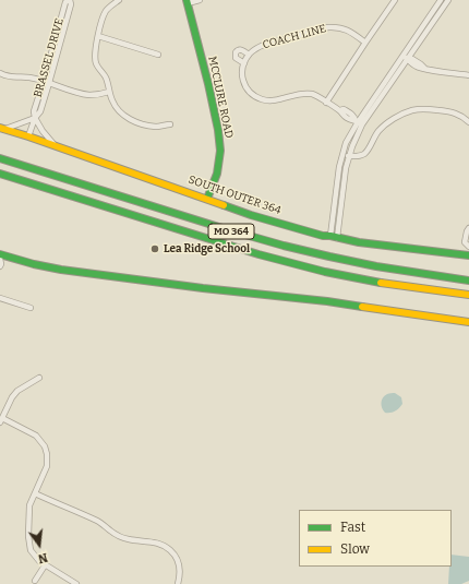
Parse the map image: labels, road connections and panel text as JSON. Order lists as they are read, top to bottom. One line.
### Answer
{"streets":{"main road":["MCCLURE ROAD","SOUTH OUTER 364","MO 364"],"street":["COACH LINE","BRASSEL DRIVE"]},"crossings":[["BRASSEL DRIVE","SOUTH OUTER 364"],["MCCLURE ROAD","SOUTH OUTER 364"]],"places":["Lea Ridge School"],"legend":["Fast","Slow"],"north":"bottom"}
